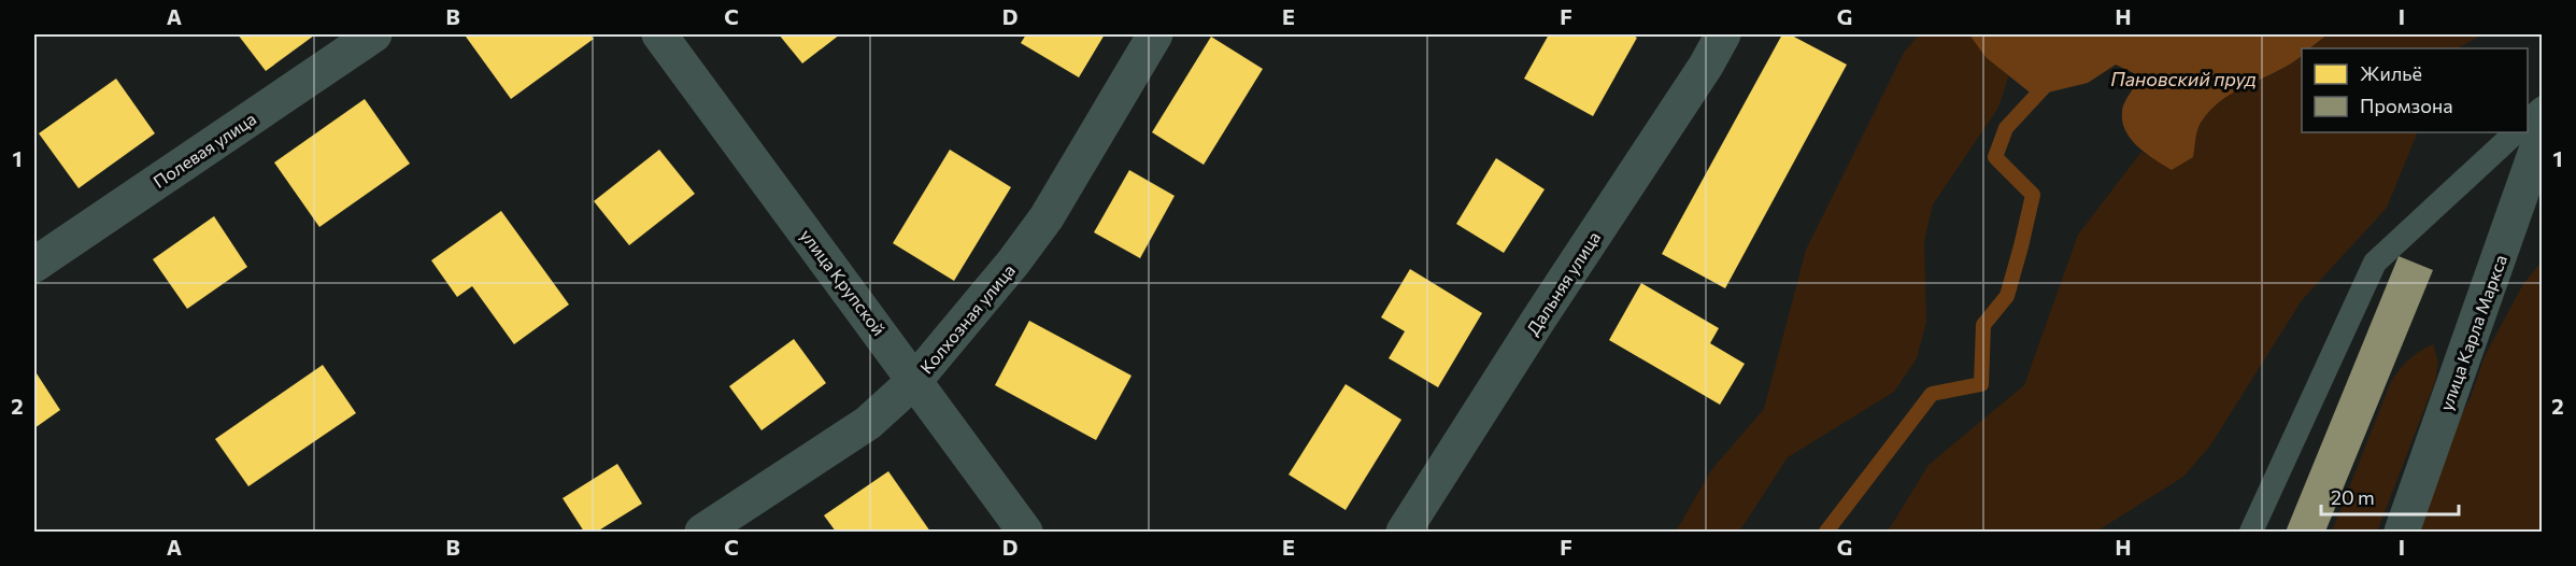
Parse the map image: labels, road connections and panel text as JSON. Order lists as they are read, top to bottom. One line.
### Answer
{"streets":{"street":["Полевая улица","улица Крупской","Дальняя улица","Колхозная улица","улица Карла Маркса"]},"crossings":[["улица Крупской","Колхозная улица"]],"water":["Пановский пруд"],"legend":["Жильё","Промзона"],"scale_bar":"20 m","grid":{"columns":["A","B","C","D","E","F","G","H","I"],"rows":["1","2"]}}
